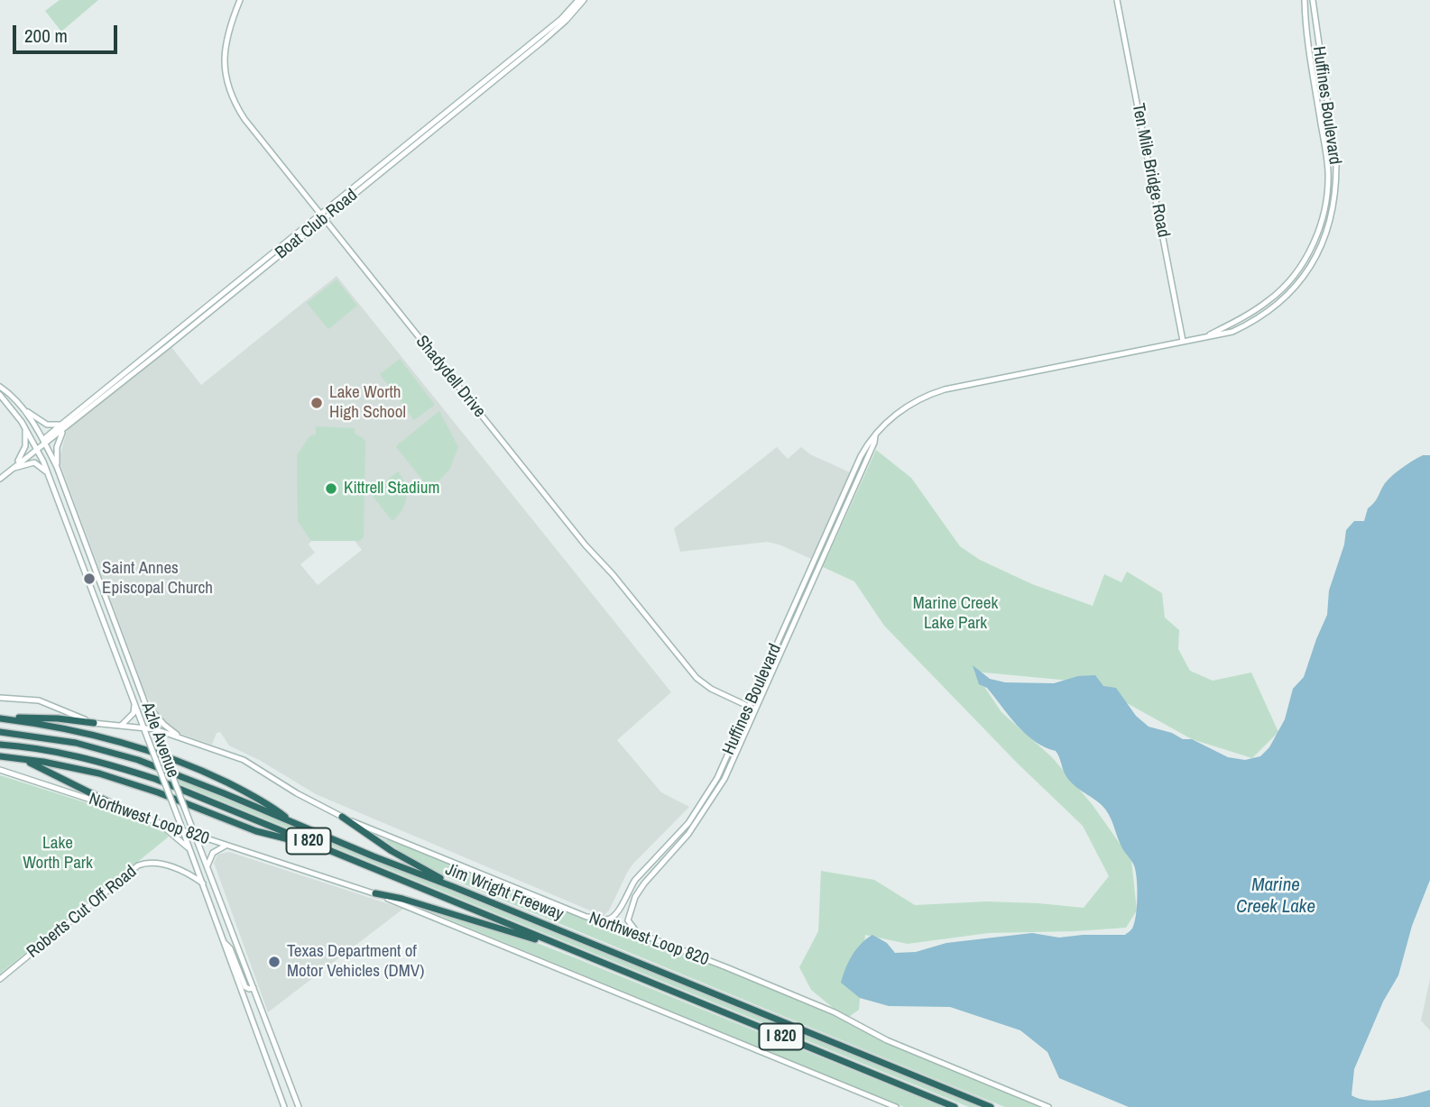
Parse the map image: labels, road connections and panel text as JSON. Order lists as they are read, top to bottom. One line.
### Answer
{"streets":{"highway":["I 820","Jim Wright Freeway"],"main road":["Huffines Boulevard","Ten Mile Bridge Road","Boat Club Road","Shadydell Drive","Azle Avenue","Northwest Loop 820","Roberts Cut Off Road"]},"crossings":[["Huffines Boulevard","Ten Mile Bridge Road"],["Huffines Boulevard","Shadydell Drive"],["Huffines Boulevard","Northwest Loop 820"],["Boat Club Road","Shadydell Drive"],["Boat Club Road","Azle Avenue"],["Azle Avenue","Northwest Loop 820"],["Azle Avenue","Roberts Cut Off Road"]],"water":["Marine Creek Lake"],"parks":["Marine Creek Lake Park","Lake Worth Park"],"places":["Lake Worth High School","Kittrell Stadium","Saint Annes Episcopal Church","Texas Department of Motor Vehicles (DMV)"],"scale_bar":"200 m"}
